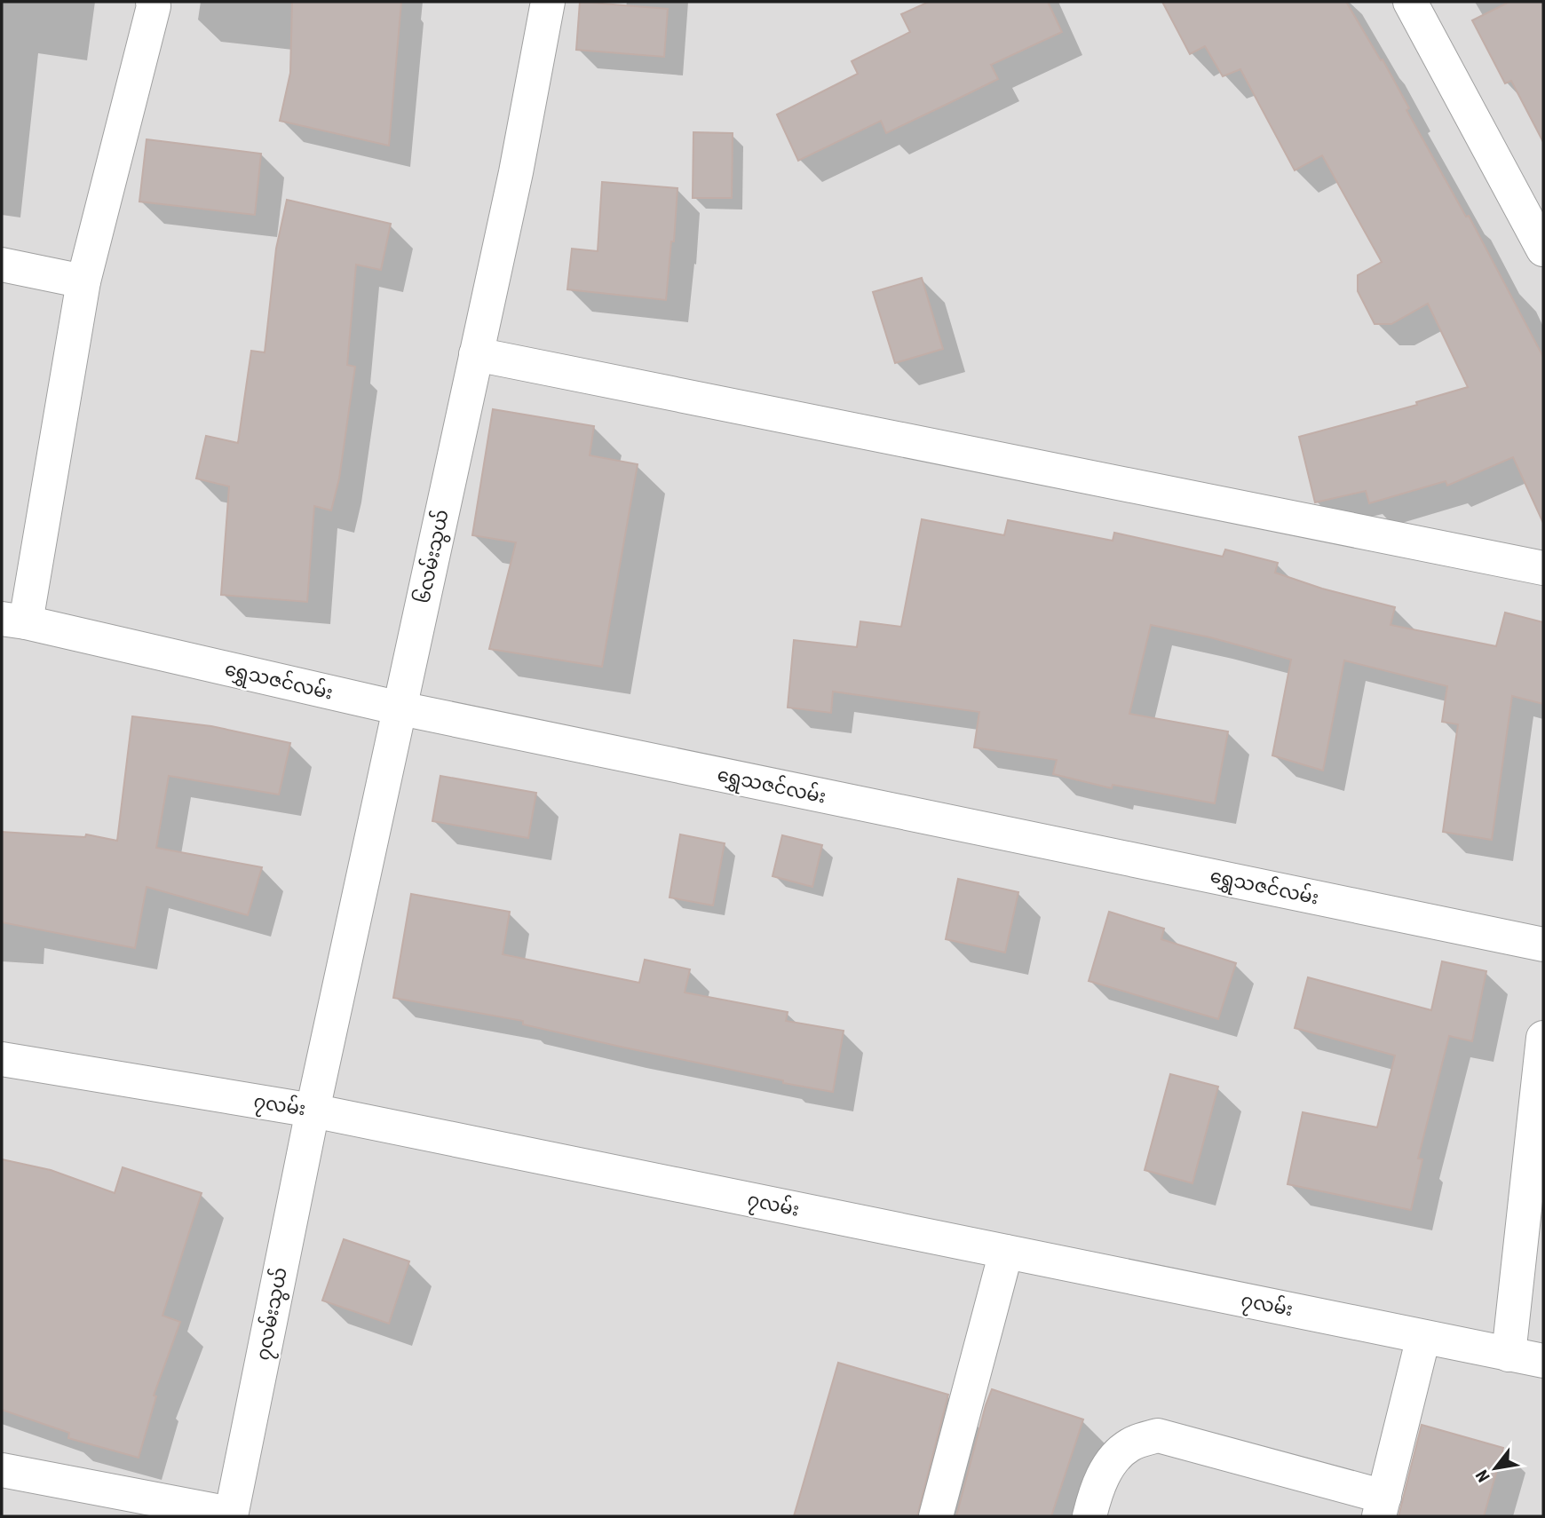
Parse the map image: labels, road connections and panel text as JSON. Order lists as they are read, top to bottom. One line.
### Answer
{"streets":{"street":["၆လမ်းသွယ်","ရွှေသဇင်လမ်း","၇လမ်း","၇လမ်းသွယ်"]},"crossings":[["၆လမ်းသွယ်","ရွှေသဇင်လမ်း"],["၆လမ်းသွယ်","၇လမ်း"],["၆လမ်းသွယ်","၇လမ်းသွယ်"],["၇လမ်း","၇လမ်းသွယ်"]],"north":"bottom left"}
